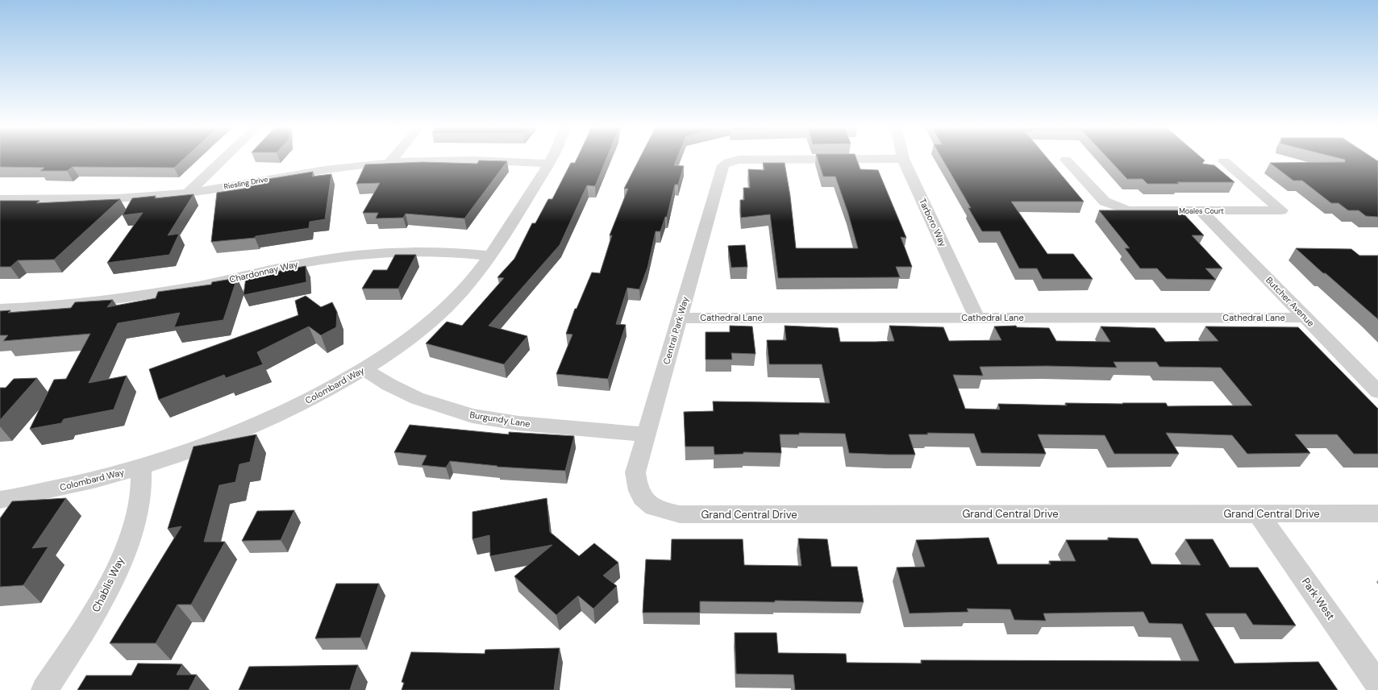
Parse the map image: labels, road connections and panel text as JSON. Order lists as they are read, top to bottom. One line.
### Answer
{"streets":{"street":["Riesling Drive","Moales Court","Tarboro Way","Chardonnay Way","Butcher Avenue","Cathedral Lane","Central Park Way","Colombard Way","Burgundy Lane","Grand Central Drive","Chablis Way","Park West"]},"crossings":[["Riesling Drive","Colombard Way"],["Moales Court","Butcher Avenue"],["Tarboro Way","Cathedral Lane"],["Tarboro Way","Central Park Way"],["Chardonnay Way","Colombard Way"],["Butcher Avenue","Cathedral Lane"],["Cathedral Lane","Central Park Way"],["Central Park Way","Burgundy Lane"],["Central Park Way","Grand Central Drive"],["Colombard Way","Burgundy Lane"],["Colombard Way","Chablis Way"],["Grand Central Drive","Park West"]]}
